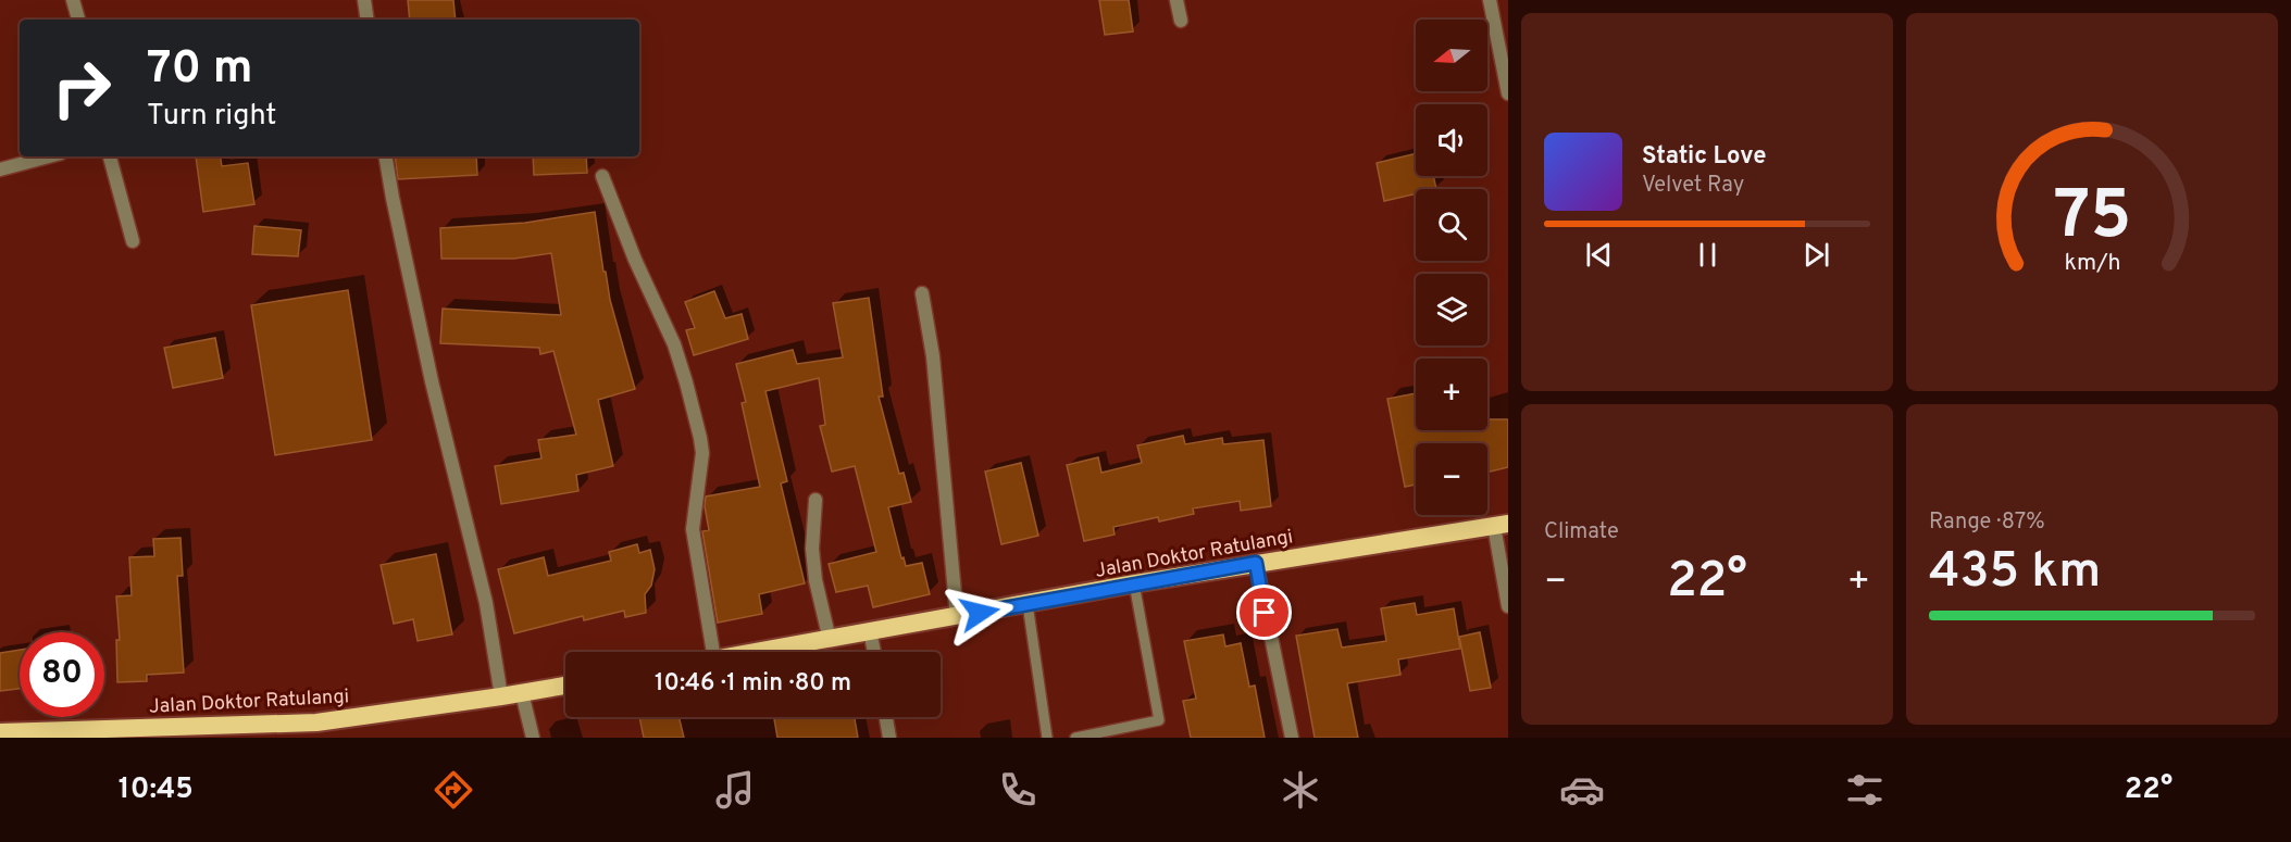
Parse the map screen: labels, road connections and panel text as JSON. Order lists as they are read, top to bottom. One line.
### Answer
{"streets":{"highway":["Jalan Doktor Ratulangi"]},"north":"left","page":{"map_buttons":["+","−"],"turn":["70 m","Turn right"],"song":["Static Love","Velvet Ray"],"tile":["Climate",["Range · 87%","435 km"]],"heat":["−","22°","+"],"limit":"80","trip":"10:46 · 1 min · 80 m","tabs":["10:45","22°"],"gauge":["75","km/h"]}}
